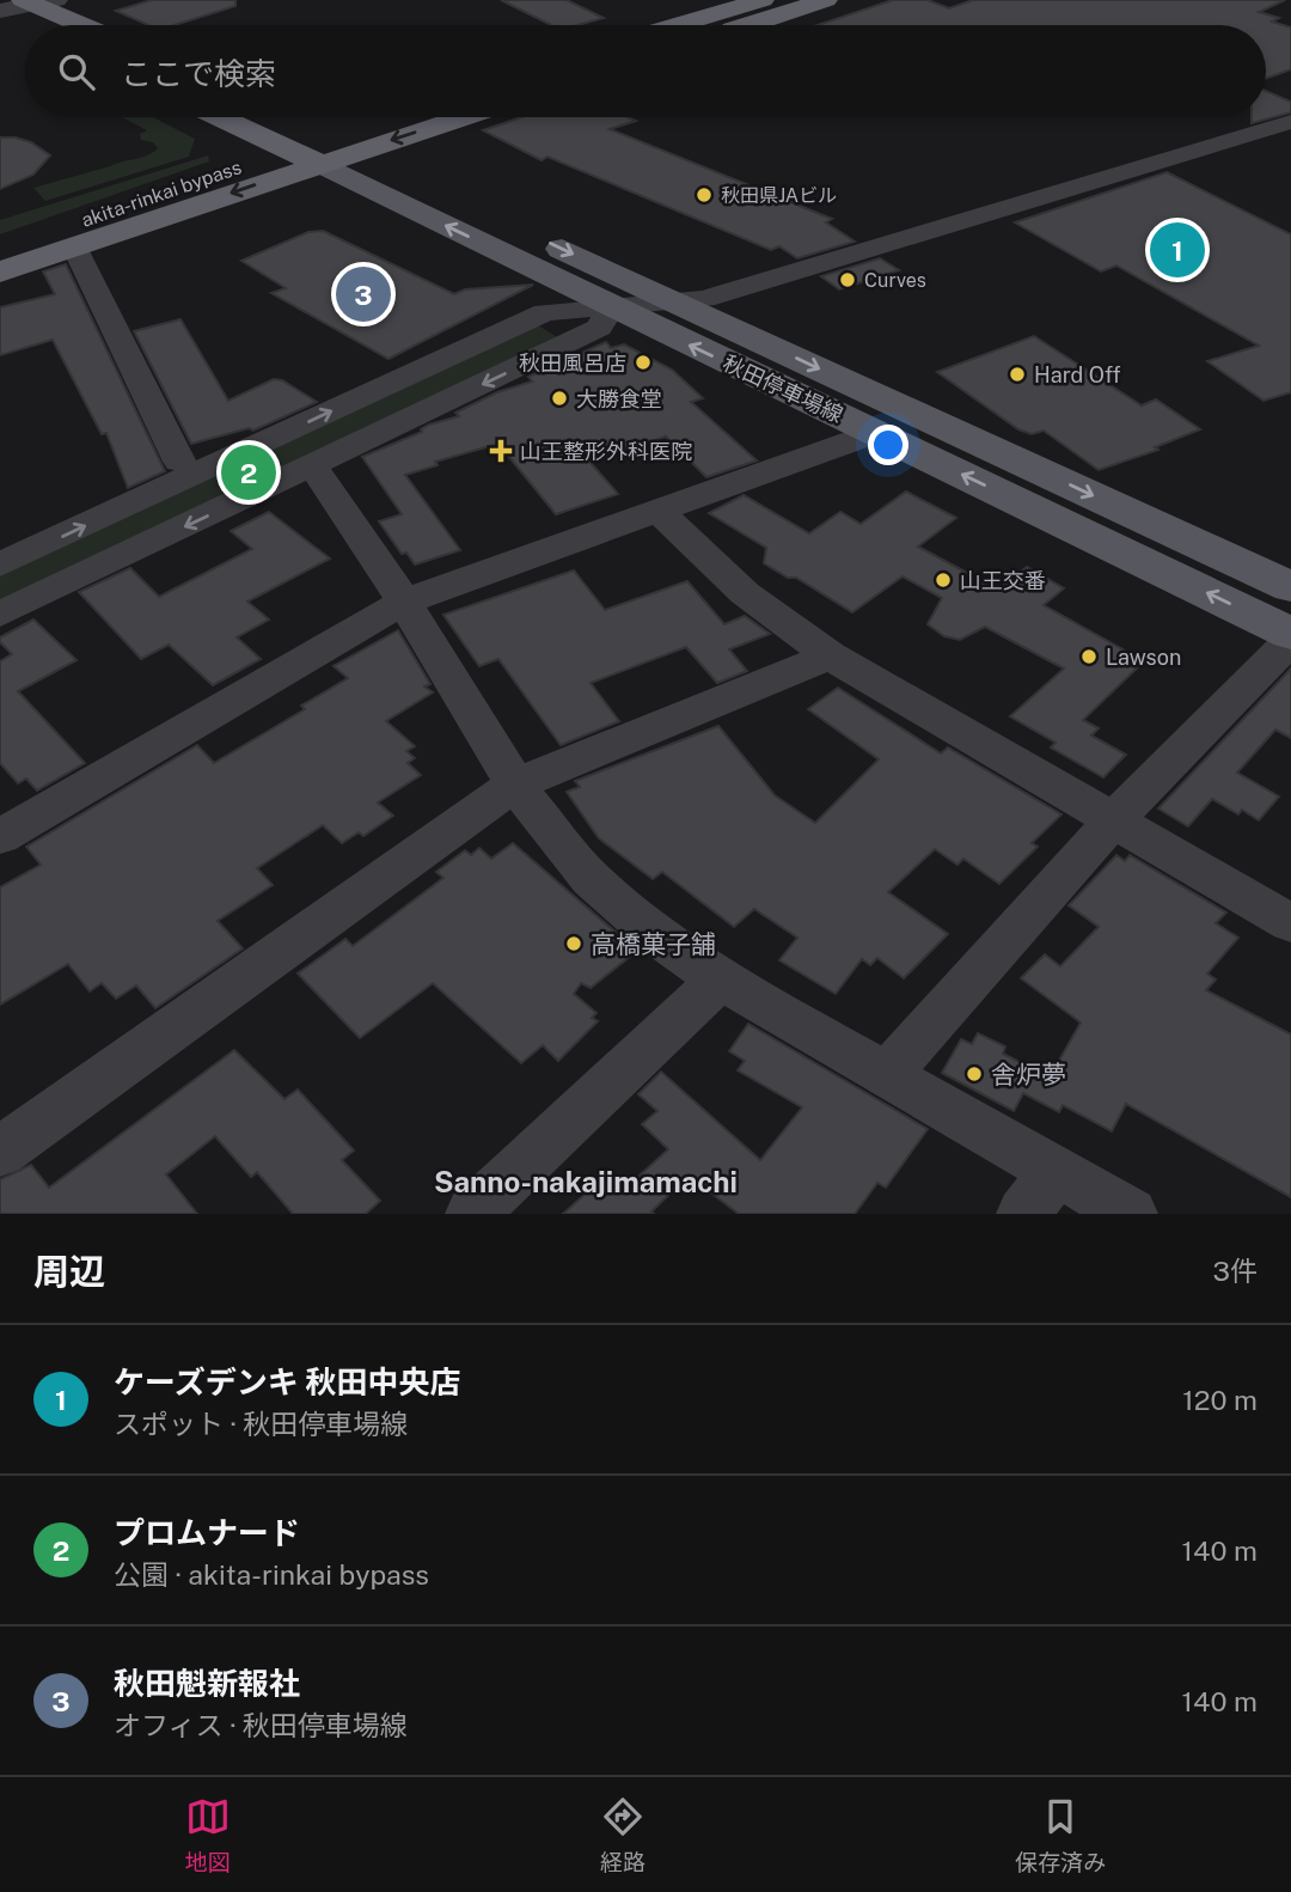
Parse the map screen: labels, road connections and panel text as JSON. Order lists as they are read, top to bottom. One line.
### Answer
{"streets":{"highway":["akita-rinkai bypass"],"main road":["秋田停車場線"]},"crossings":[["akita-rinkai bypass","秋田停車場線"]],"districts":["Sanno-nakajimamachi"],"places":{"other":["秋田県JAビル","Curves","秋田風呂店","Hard Off","大勝食堂","山王交番","Lawson","高橋菓子舗","舎炉夢"],"health":["山王整形外科医院"]},"page":{"search":"ここで検索","pins":["1","3","2"],"heading":["周辺","3件"],"list":[{"mark":"1","name":"ケーズデンキ 秋田中央店","note":"スポット · 秋田停車場線","value":"120 m"},{"mark":"2","name":"プロムナード","note":"公園 · akita-rinkai bypass","value":"140 m"},{"mark":"3","name":"秋田魁新報社","note":"オフィス · 秋田停車場線","value":"140 m"}],"nav":["地図","経路","保存済み"]}}
